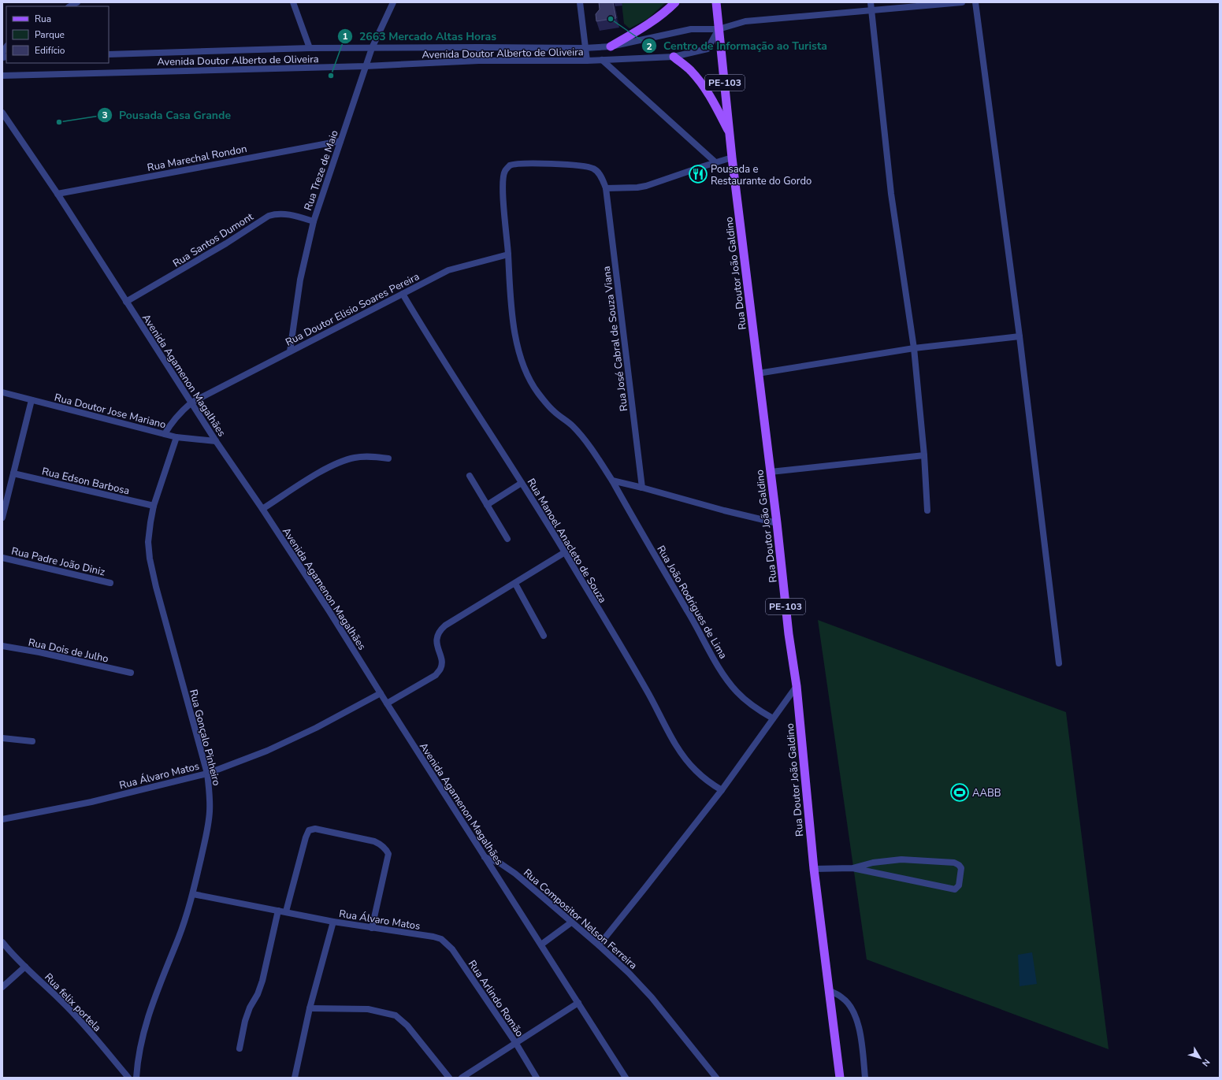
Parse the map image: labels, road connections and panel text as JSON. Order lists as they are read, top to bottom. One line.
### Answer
{"streets":{"main road":["PE-103","Rua Doutor João Galdino"],"street":["Avenida Doutor Alberto de Oliveira","Rua Marechal Rondon","Rua Treze de Maio","Rua Santos Dumont","Rua Doutor Elisio Soares Pereira","Rua José Cabral de Souza Viana","Avenida Agamenon Magalhães","Rua Doutor Jose Mariano","Rua Edson Barbosa","Rua Manoel Anacleto de Souza","Rua Padre João Diniz","Rua João Rodrigues de Lima","Rua Dois de Julho","Rua Gonçalo Pinheiro","Rua Álvaro Matos","Rua Compositor Nelson Ferreira","Rua Arlindo Romão","Rua felix portela"]},"crossings":[["Avenida Doutor Alberto de Oliveira","Rua Treze de Maio"],["Avenida Doutor Alberto de Oliveira","Rua Doutor João Galdino"],["Rua Marechal Rondon","Rua Treze de Maio"],["Rua Marechal Rondon","Avenida Agamenon Magalhães"],["Rua Treze de Maio","Rua Santos Dumont"],["Rua Treze de Maio","Rua Doutor Elisio Soares Pereira"],["Rua Santos Dumont","Avenida Agamenon Magalhães"],["Rua Doutor Elisio Soares Pereira","Rua José Cabral de Souza Viana"],["Rua Doutor Elisio Soares Pereira","Avenida Agamenon Magalhães"],["Rua Doutor Elisio Soares Pereira","Rua Doutor Jose Mariano"],["Rua Doutor Elisio Soares Pereira","Rua Manoel Anacleto de Souza"],["Rua Doutor Elisio Soares Pereira","Rua João Rodrigues de Lima"],["Rua José Cabral de Souza Viana","Rua João Rodrigues de Lima"],["Avenida Agamenon Magalhães","Rua Doutor Jose Mariano"],["Avenida Agamenon Magalhães","Rua Álvaro Matos"],["Avenida Agamenon Magalhães","Rua Compositor Nelson Ferreira"],["Rua Doutor Jose Mariano","Rua Gonçalo Pinheiro"],["Rua Edson Barbosa","Rua Gonçalo Pinheiro"],["Rua Gonçalo Pinheiro","Rua Álvaro Matos"],["Rua Álvaro Matos","Rua Arlindo Romão"]],"places":{"other":["Centro de Informação ao Turista","2663 Mercado Altas Horas","Pousada Casa Grande"],"restaurant":["Pousada e Restaurante do Gordo"],"sports":["AABB"]},"legend":["Rua","Parque","Edifício"],"north":"bottom right"}
